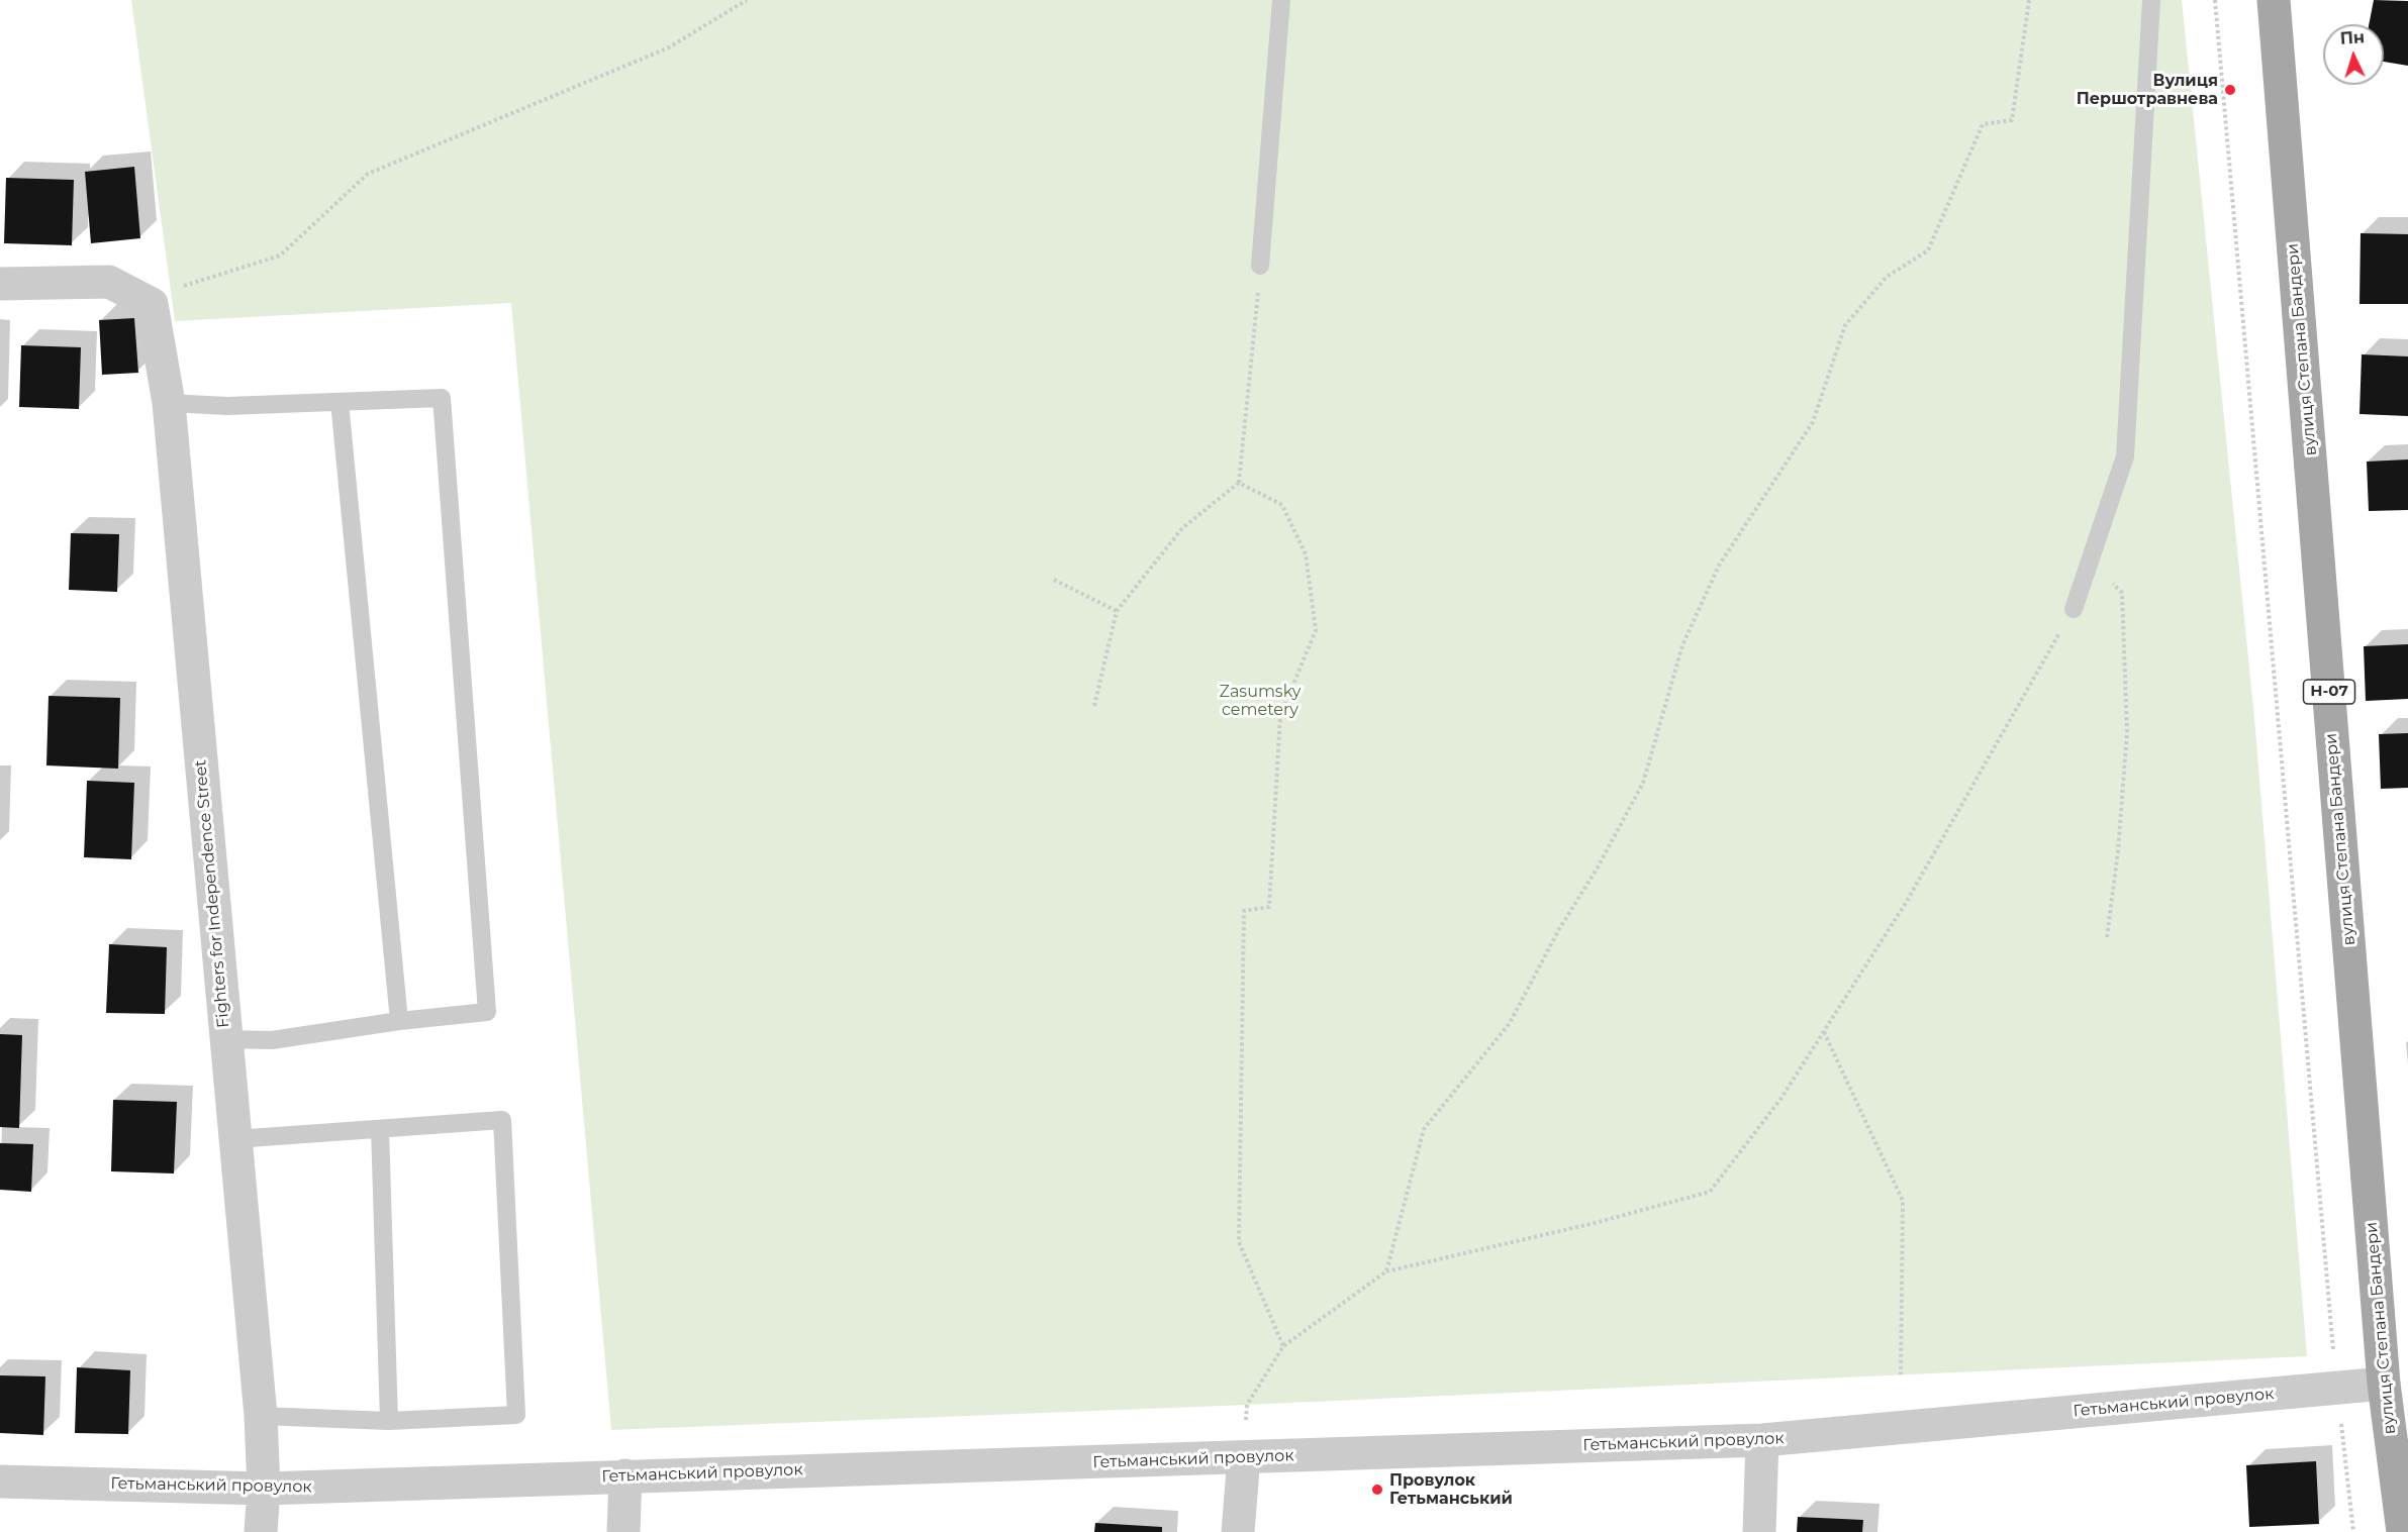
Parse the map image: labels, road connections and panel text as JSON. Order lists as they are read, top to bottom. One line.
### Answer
{"streets":{"main road":["вулиця Степана Бандери","Н-07"],"street":["Fighters for Independence Street","Гетьманський провулок"]},"crossings":[["вулиця Степана Бандери","Гетьманський провулок"],["Fighters for Independence Street","Гетьманський провулок"]],"parks":["Zasumsky cemetery"],"places":["Вулиця Першотравнева","Провулок Гетьманський"],"north":"top"}
